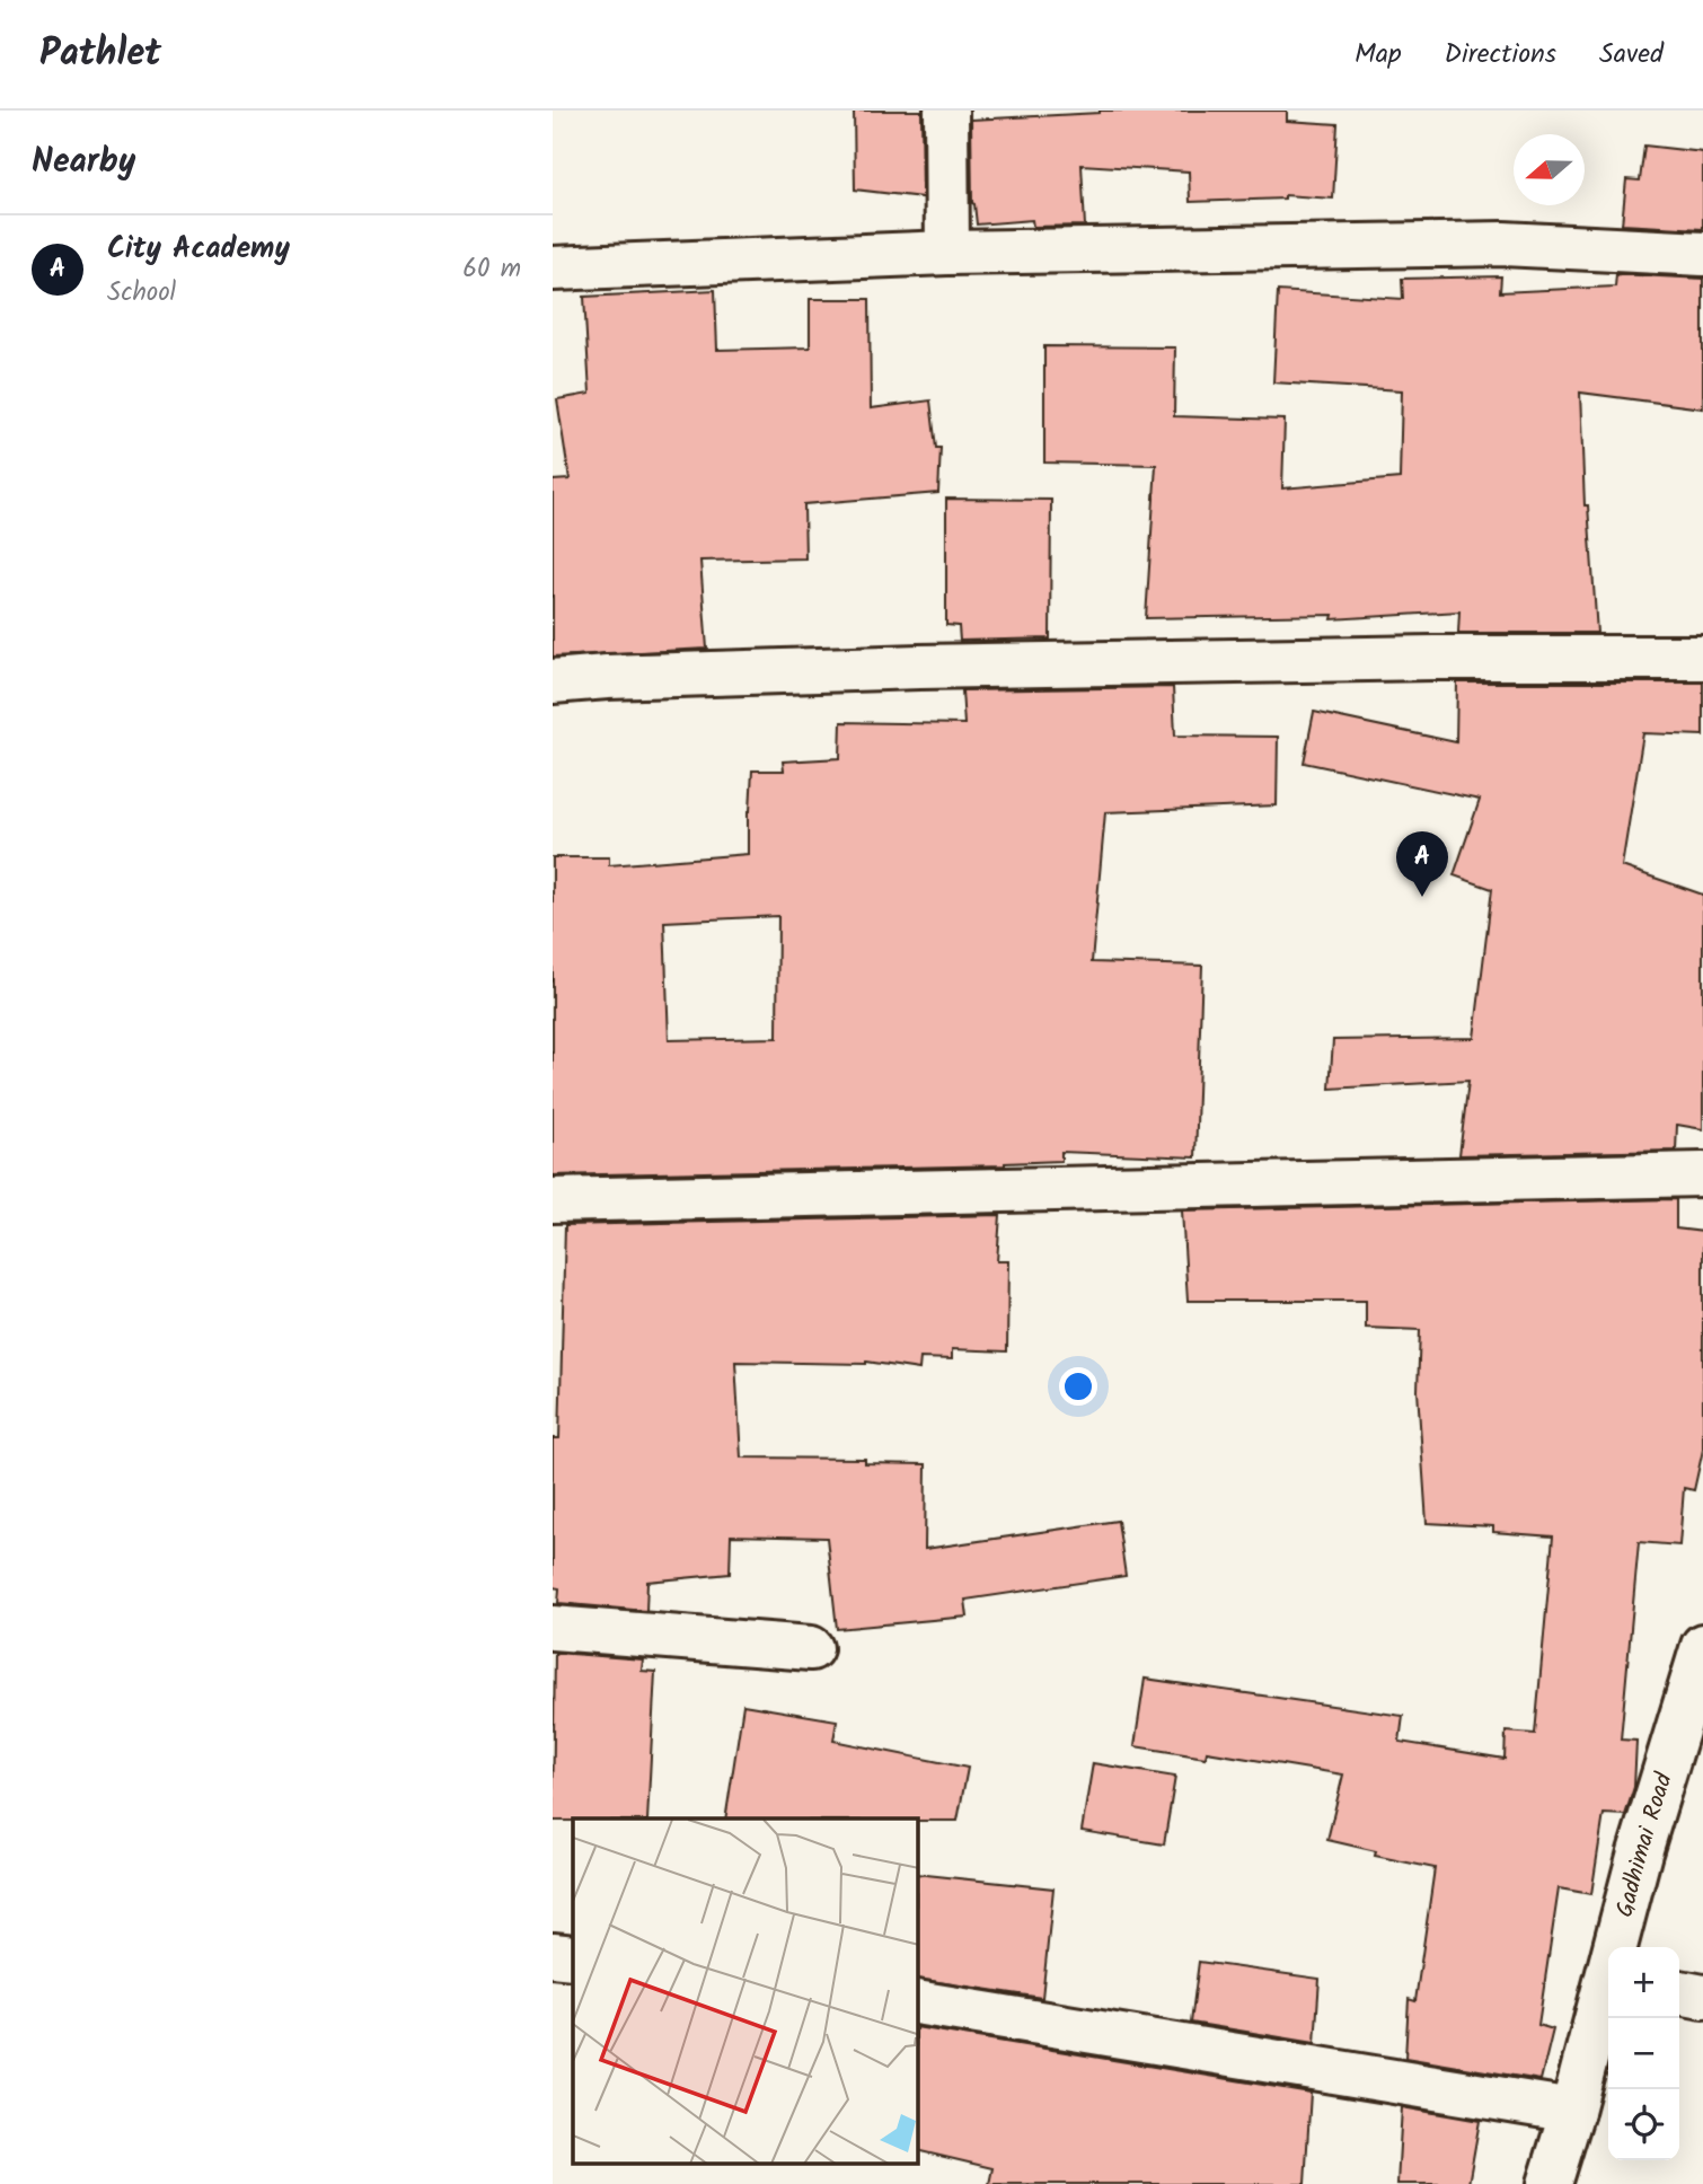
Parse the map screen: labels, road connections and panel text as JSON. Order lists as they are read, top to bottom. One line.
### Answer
{"streets":{"street":["Gadhimai Road"]},"north":"left","page":{"header":"Pathlet","nav":["Map","Directions","Saved"],"heading":"Nearby","list":[{"mark":"A","name":"City Academy","note":"School","value":"60 m"}],"pins":"A","map_buttons":["+","−"]}}
